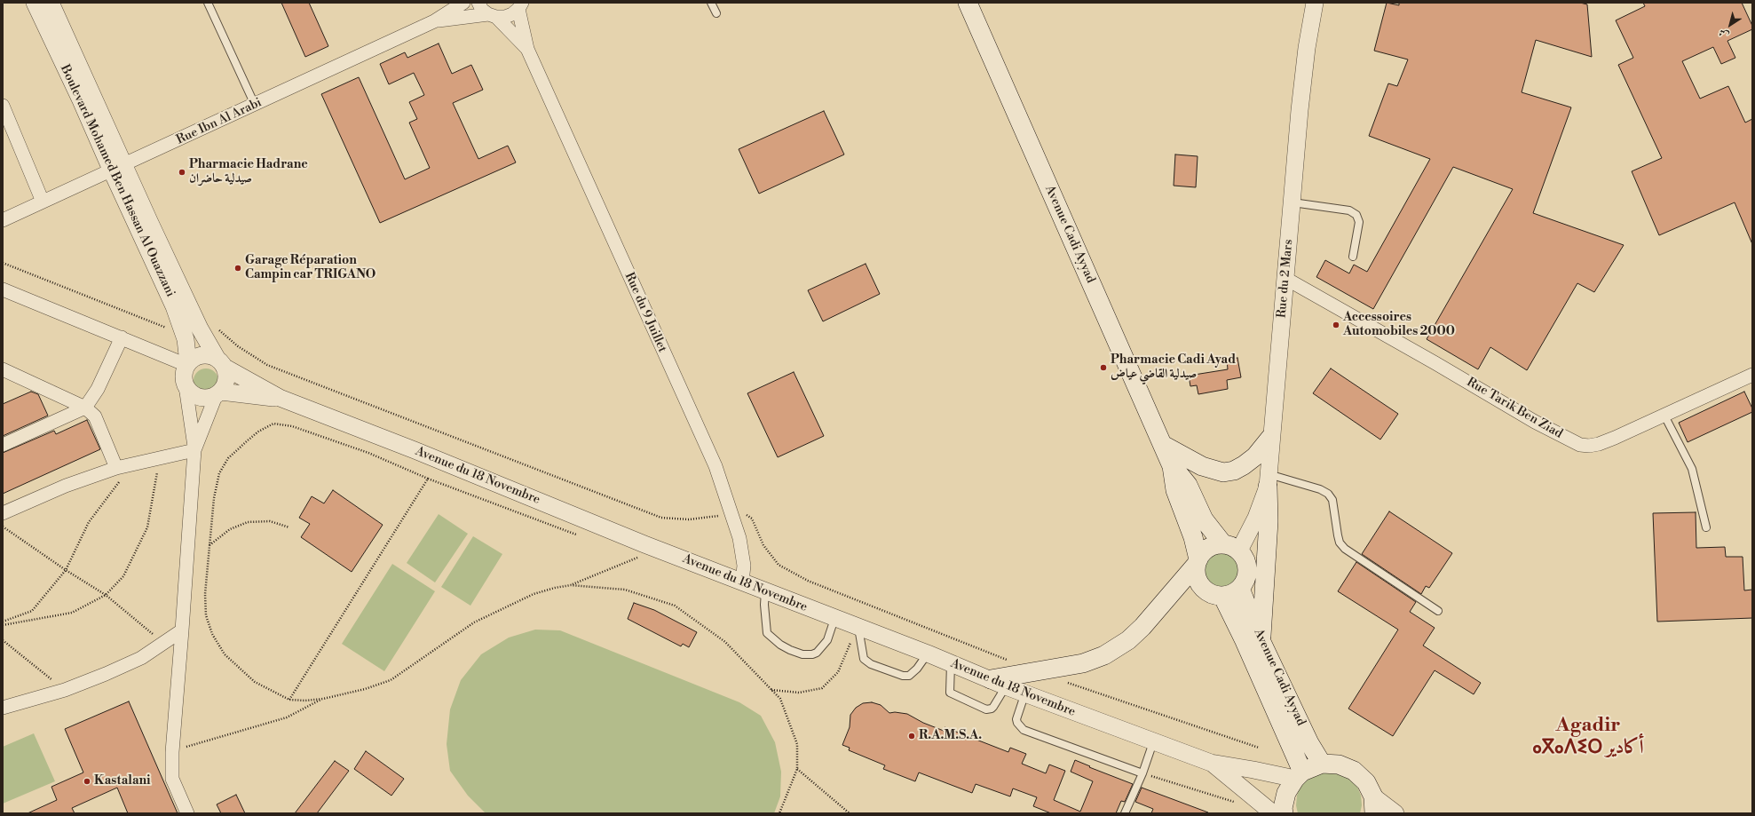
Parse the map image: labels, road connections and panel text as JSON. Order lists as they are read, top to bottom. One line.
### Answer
{"streets":{"main road":["Avenue Cadi Ayyad"],"street":["Rue Ibn Al Arabi","Boulevard Mohamed Ben Hassan Al Ouazzani","Rue du 2 Mars","Rue du 9 Juillet","Rue Tarik Ben Ziad","Avenue du 18 Novembre"]},"crossings":[["Rue Ibn Al Arabi","Boulevard Mohamed Ben Hassan Al Ouazzani"],["Rue Ibn Al Arabi","Rue du 9 Juillet"],["Boulevard Mohamed Ben Hassan Al Ouazzani","Avenue du 18 Novembre"],["Avenue Cadi Ayyad","Rue du 2 Mars"],["Avenue Cadi Ayyad","Avenue du 18 Novembre"],["Rue du 2 Mars","Rue Tarik Ben Ziad"],["Rue du 9 Juillet","Avenue du 18 Novembre"]],"districts":["Agadir ⴰⴳⴰⴷⵉⵔ أكادير"],"places":["Pharmacie Hadrane صيدلية حاضران","Garage Réparation Campin car TRIGANO","Accessoires Automobiles 2000","Pharmacie Cadi Ayad صيدلية القاضي عياض","R.A.M.S.A.","Kastalani"],"north":"bottom left"}
